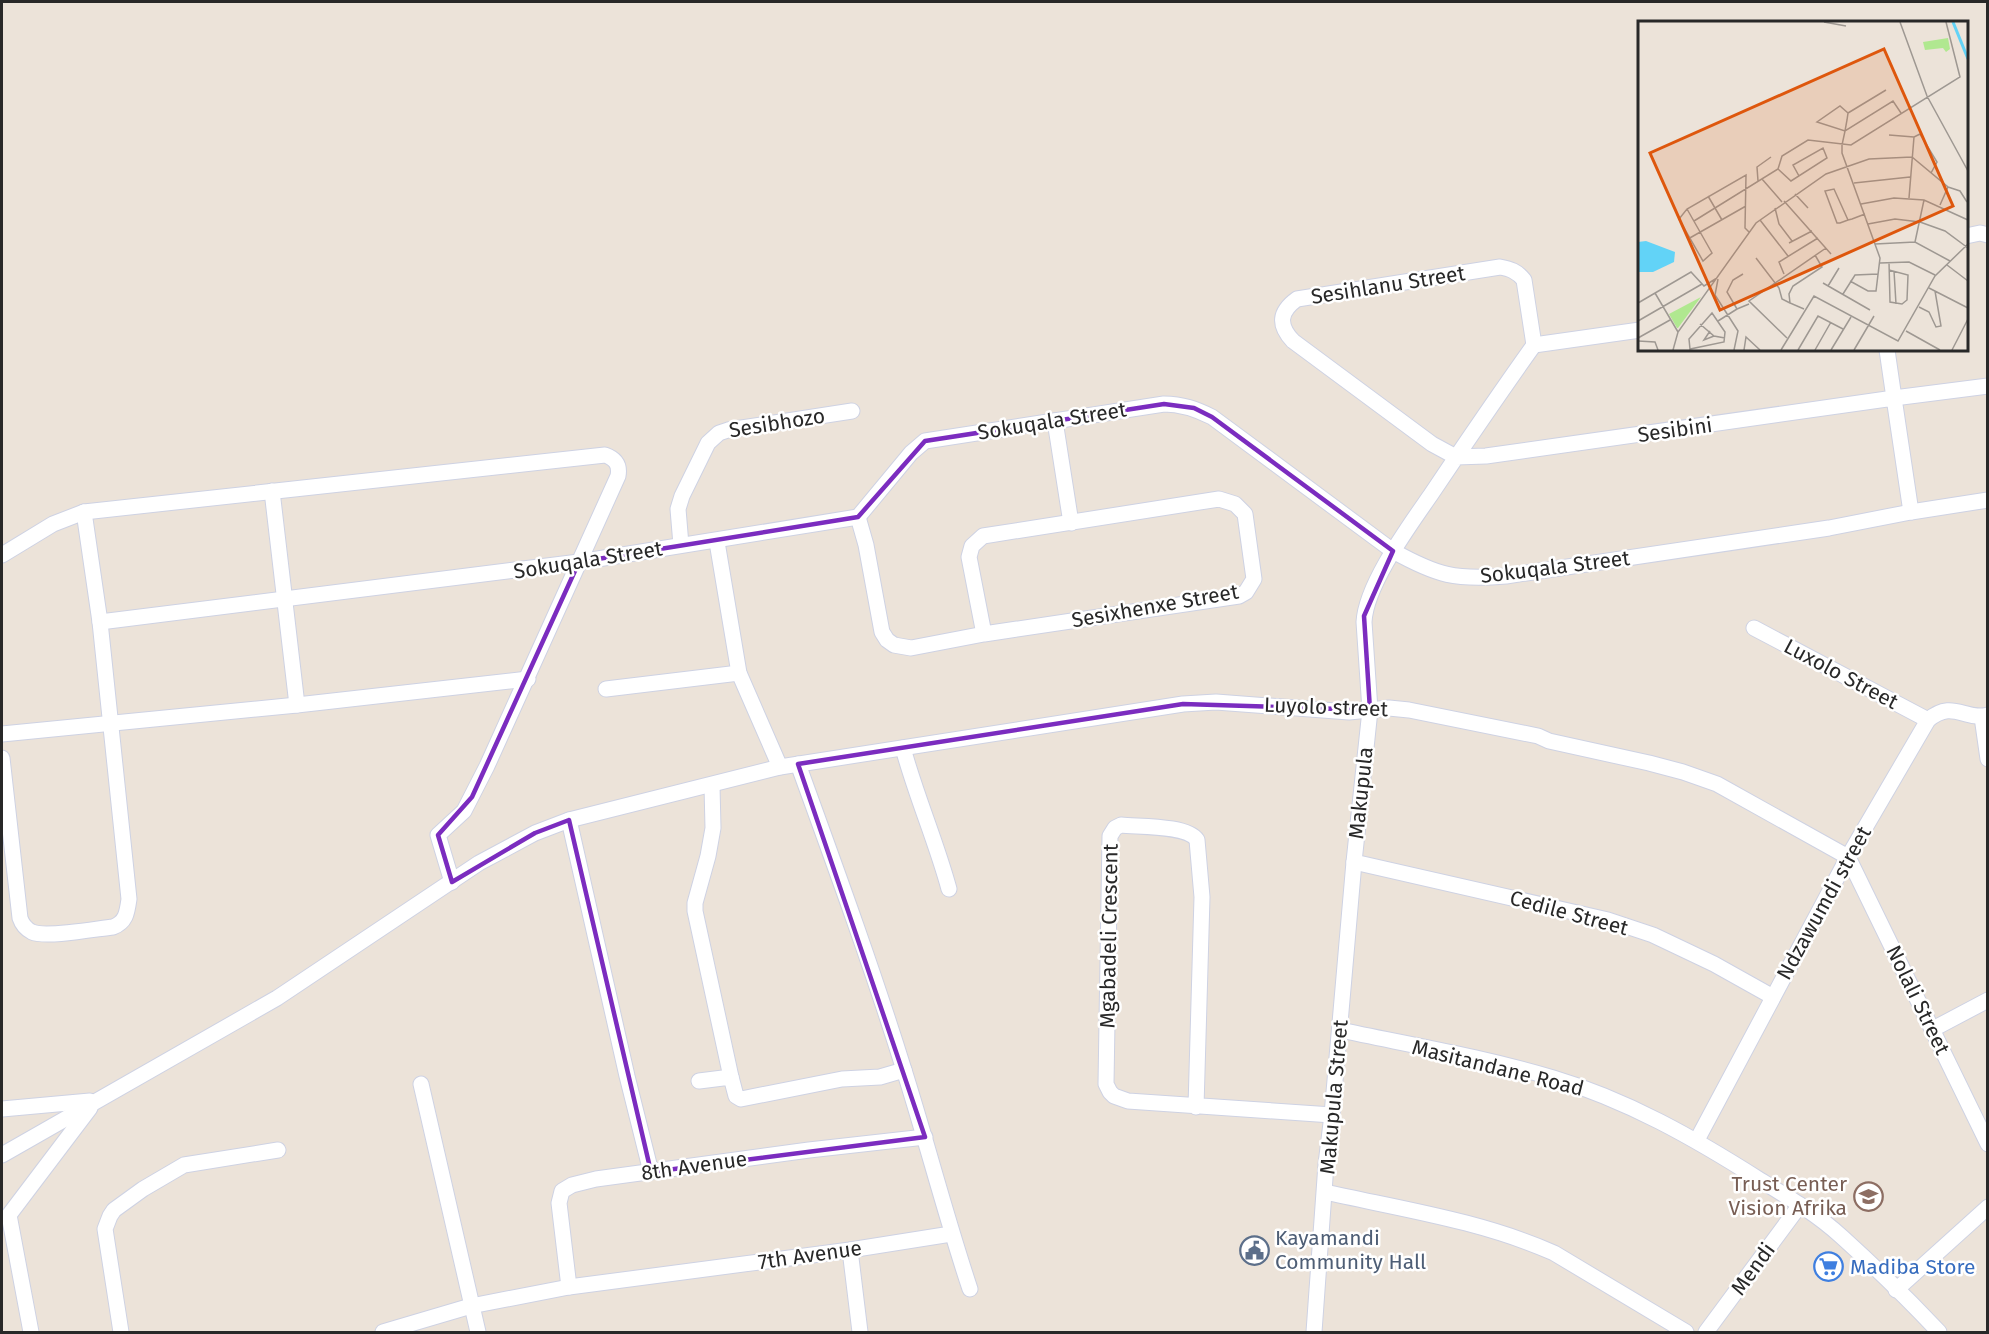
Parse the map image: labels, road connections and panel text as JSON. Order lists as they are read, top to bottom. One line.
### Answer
{"streets":{"street":["Sesihlanu Street","Sokuqala Street","Sesibhozo","Sesibini","Sesixhenxe Street","Luxolo Street","Luyolo street","Makupula","Ndzawumdi street","Cedile Street","Mgabadeli Crescent","Nolali Street","Masitandane Road","Makupula Street","8th Avenue","7th Avenue","Mendi"]},"crossings":[["Sesihlanu Street","Sesibini"],["Sokuqala Street","Sesibhozo"],["Sokuqala Street","Sesixhenxe Street"],["Sokuqala Street","Makupula"],["Luxolo Street","Ndzawumdi street"],["Luyolo street","Makupula"],["Luyolo street","Ndzawumdi street"],["Luyolo street","Nolali Street"],["Makupula","Cedile Street"],["Makupula","Makupula Street"],["Ndzawumdi street","Cedile Street"],["Ndzawumdi street","Nolali Street"],["Ndzawumdi street","Masitandane Road"],["Cedile Street","Makupula Street"],["Mgabadeli Crescent","Makupula Street"],["Masitandane Road","Makupula Street"],["Masitandane Road","Mendi"],["8th Avenue","7th Avenue"]],"places":{"school or university":["Trust Center Vision Afrika"],"public building":["Kayamandi Community Hall"],"supermarket":["Madiba Store"]}}
